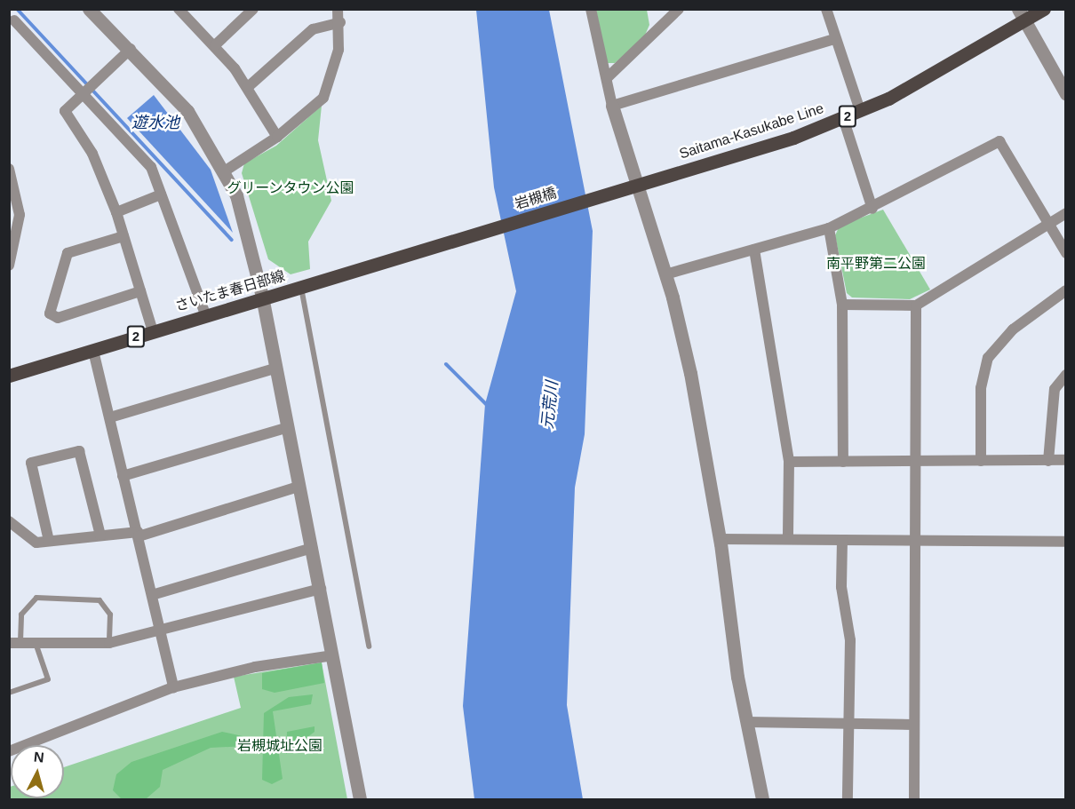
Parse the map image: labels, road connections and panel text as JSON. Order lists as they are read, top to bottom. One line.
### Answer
{"streets":{"main road":["2","Saitama-Kasukabe Line","岩槻橋","さいたま春日部線"]},"crossings":[["Saitama-Kasukabe Line","岩槻橋"],["岩槻橋","さいたま春日部線"]],"water":["遊水池","元荒川"],"parks":["グリーンタウン公園","南平野第二公園","岩槻城址公園"],"north":"top"}
